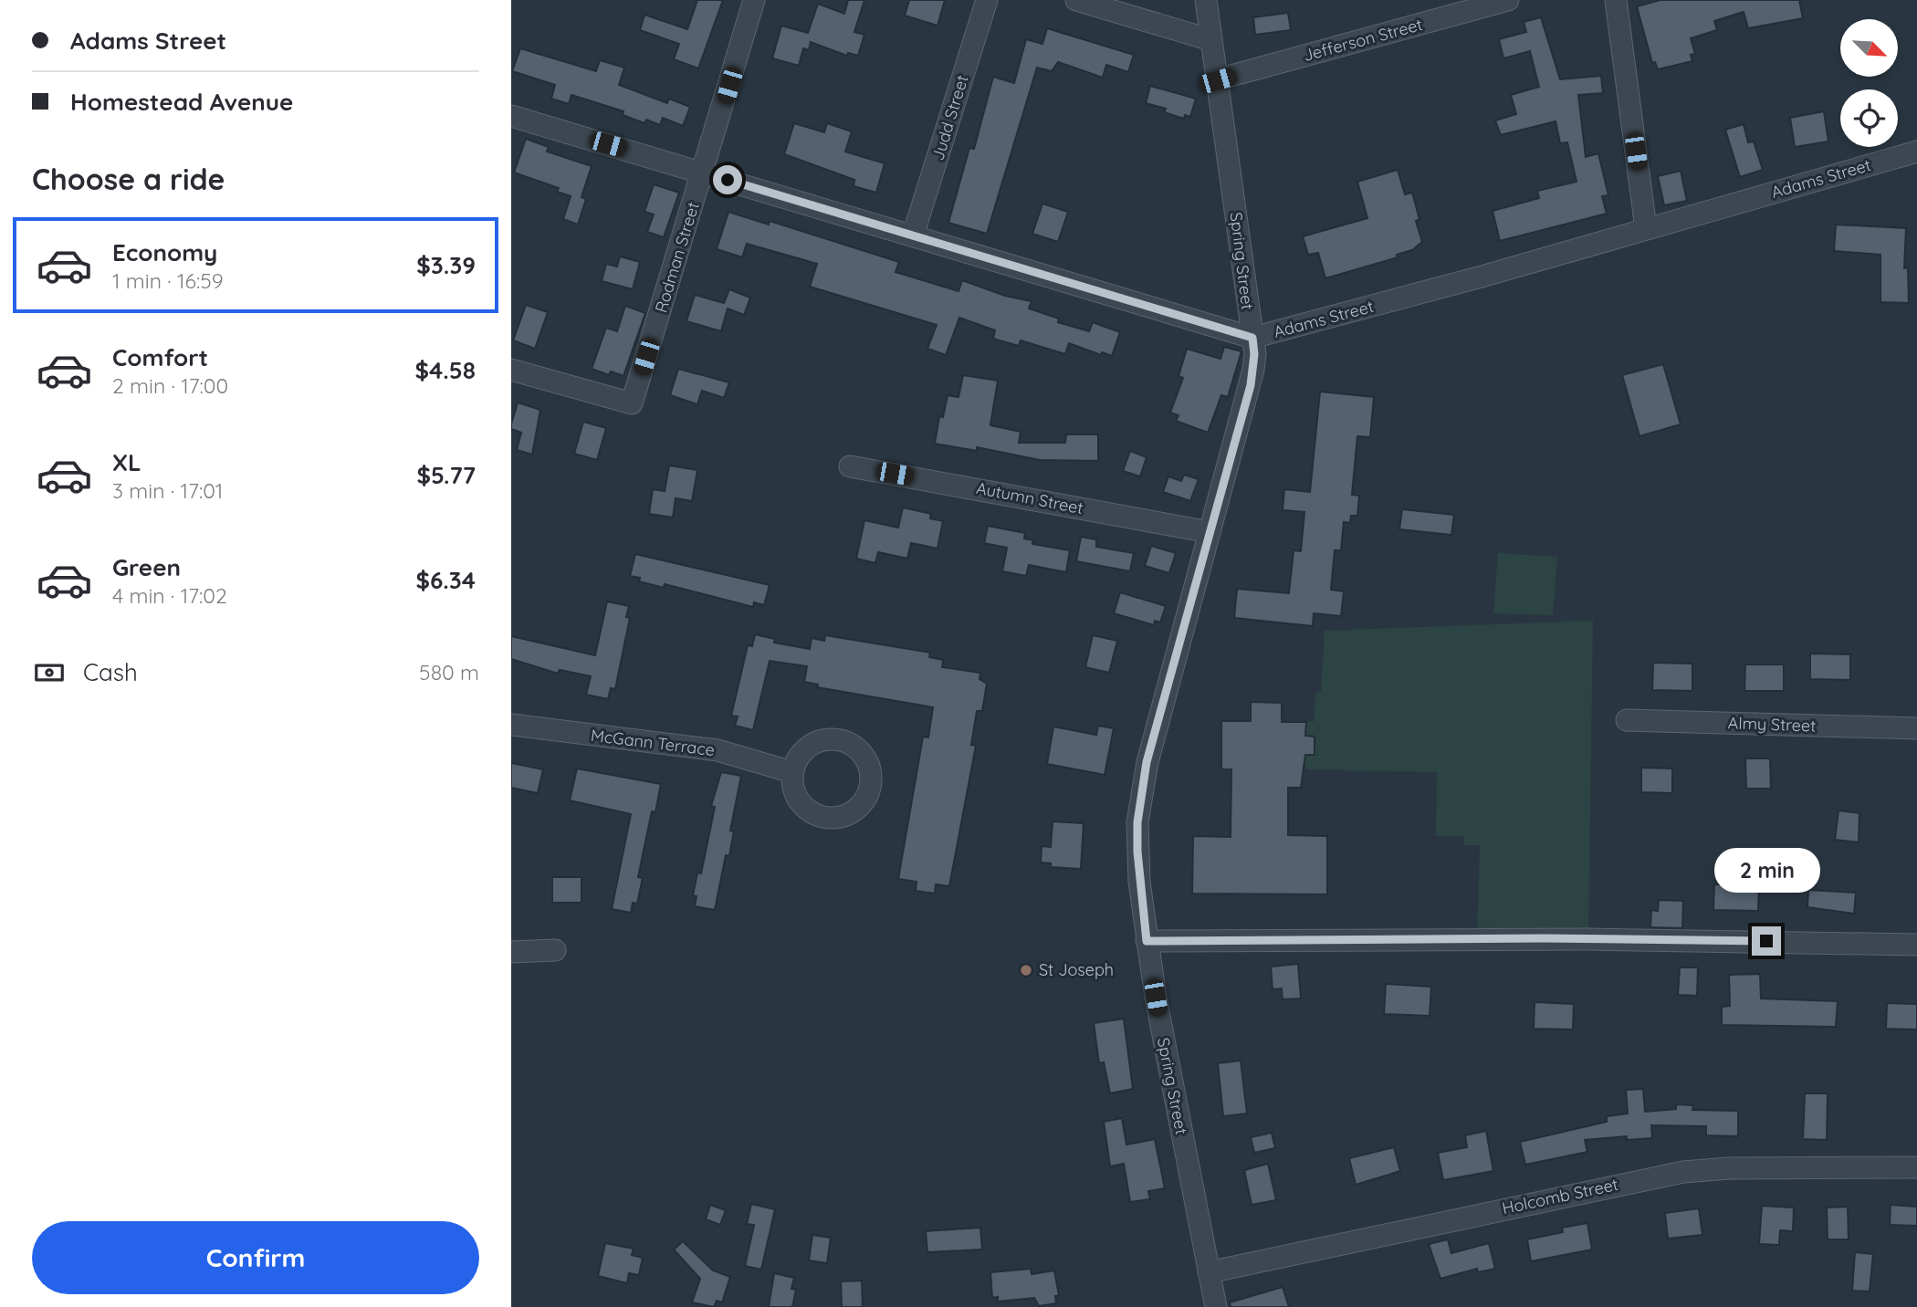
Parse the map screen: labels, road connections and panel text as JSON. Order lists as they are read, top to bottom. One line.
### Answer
{"streets":{"street":["Jefferson Street","Judd Street","Adams Street","Rodman Street","Spring Street","Autumn Street","Almy Street","McGann Terrace","Holcomb Street"]},"crossings":[["Jefferson Street","Spring Street"],["Judd Street","Adams Street"],["Adams Street","Rodman Street"],["Adams Street","Spring Street"],["Spring Street","Autumn Street"],["Spring Street","Holcomb Street"]],"places":["St Joseph"],"north":"bottom right","page":{"banner":["Adams Street","Homestead Avenue"],"heading":"Choose a ride","list":[{"name":"Economy","note":"1 min · 16:59","value":"$3.39"},{"name":"Comfort","note":"2 min · 17:00","value":"$4.58"},{"name":"XL","note":"3 min · 17:01","value":"$5.77"},{"name":"Green","note":"4 min · 17:02","value":"$6.34"}],"pay":["Cash","580 m"],"bubble":"2 min","buttons":"Confirm"}}
